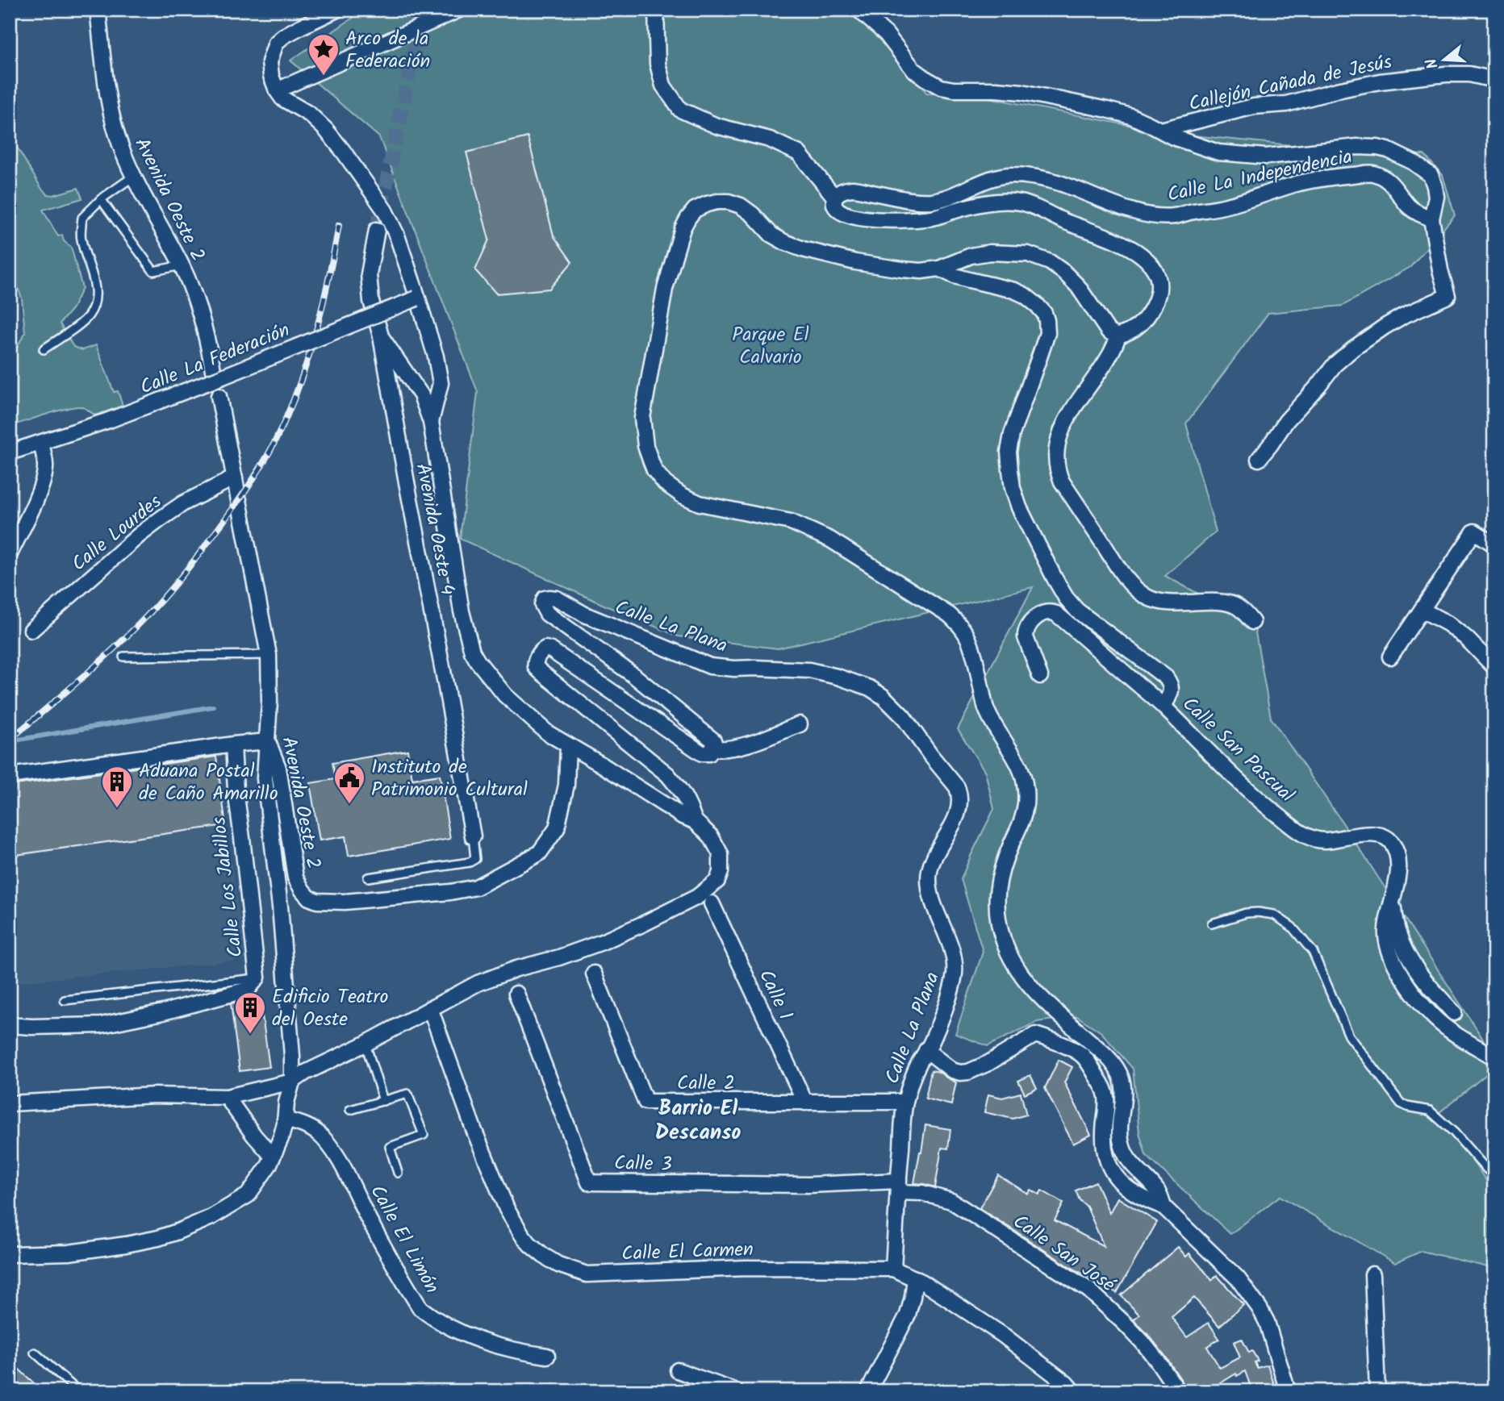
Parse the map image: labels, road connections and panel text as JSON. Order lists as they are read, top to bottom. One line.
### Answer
{"streets":{"street":["Callejón Cañada de Jesús","Calle La Independencia","Avenida Oeste 2","Calle La Federación","Avenida Oeste 4","Calle Lourdes","Calle La Plana","Calle San Pascual","Calle Los Jabillos","Calle 1","Calle 2","Calle 3","Calle El Limón","Calle El Carmen","Calle San José"]},"crossings":[["Callejón Cañada de Jesús","Calle La Independencia"],["Avenida Oeste 2","Calle Lourdes"],["Calle La Plana","Calle 2"],["Calle La Plana","Calle 3"],["Calle La Plana","Calle El Carmen"],["Calle La Plana","Calle San José"],["Calle 1","Calle 2"],["Calle 3","Calle San José"]],"districts":["Barrio El Descanso"],"parks":["Parque El Calvario"],"places":{"place":["Arco de la Federación"],"public building":["Instituto de Patrimonio Cultural"],"building":["Aduana Postal de Caño Amarillo","Edificio Teatro del Oeste"]},"north":"left"}
